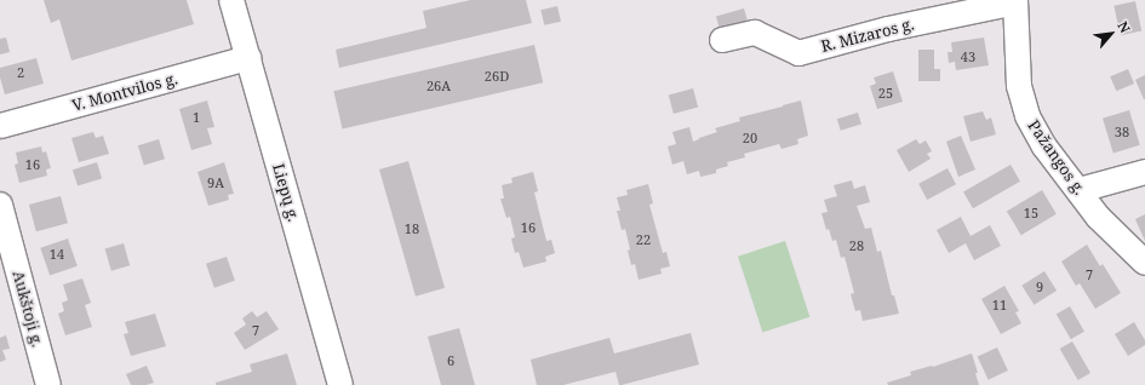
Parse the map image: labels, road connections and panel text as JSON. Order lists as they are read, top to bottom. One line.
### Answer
{"streets":{"street":["R. Mizaros g.","V. Montvilos g.","Pažangos g.","Liepų g.","Aukštoji g."]},"crossings":[["R. Mizaros g.","Pažangos g."],["V. Montvilos g.","Liepų g."]],"house_numbers":["43","2","26D","26A","25","1","38","20","16","9A","15","16","18","22","28","14","7","9","11","7","6"],"north":"top right"}
